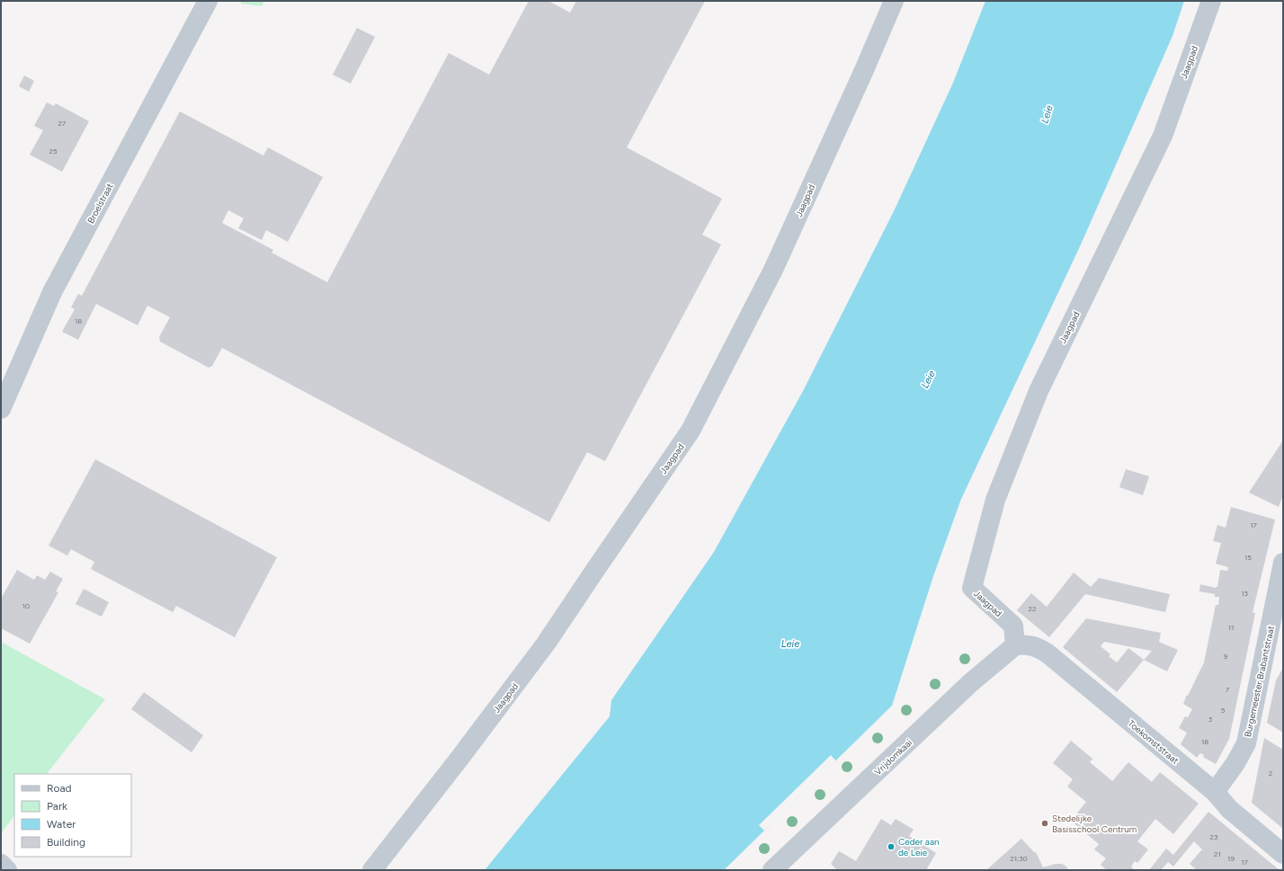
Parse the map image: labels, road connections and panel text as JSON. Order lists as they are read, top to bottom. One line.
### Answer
{"streets":{"street":["Jaagpad","Broelstraat","Burgemeester Brabantstraat","Toekomststraat","Vrijdomkaai"]},"crossings":[["Jaagpad","Toekomststraat"],["Jaagpad","Vrijdomkaai"],["Burgemeester Brabantstraat","Toekomststraat"],["Toekomststraat","Vrijdomkaai"]],"water":["Leie"],"places":["Stedelijke Basisschool Centrum","Ceder aan de Leie"],"house_numbers":["27","25","18","17","15","13","10","22","11","9","7","5","3","18","2","23","21","21;30","19","17"],"legend":["Road","Park","Water","Building"]}
